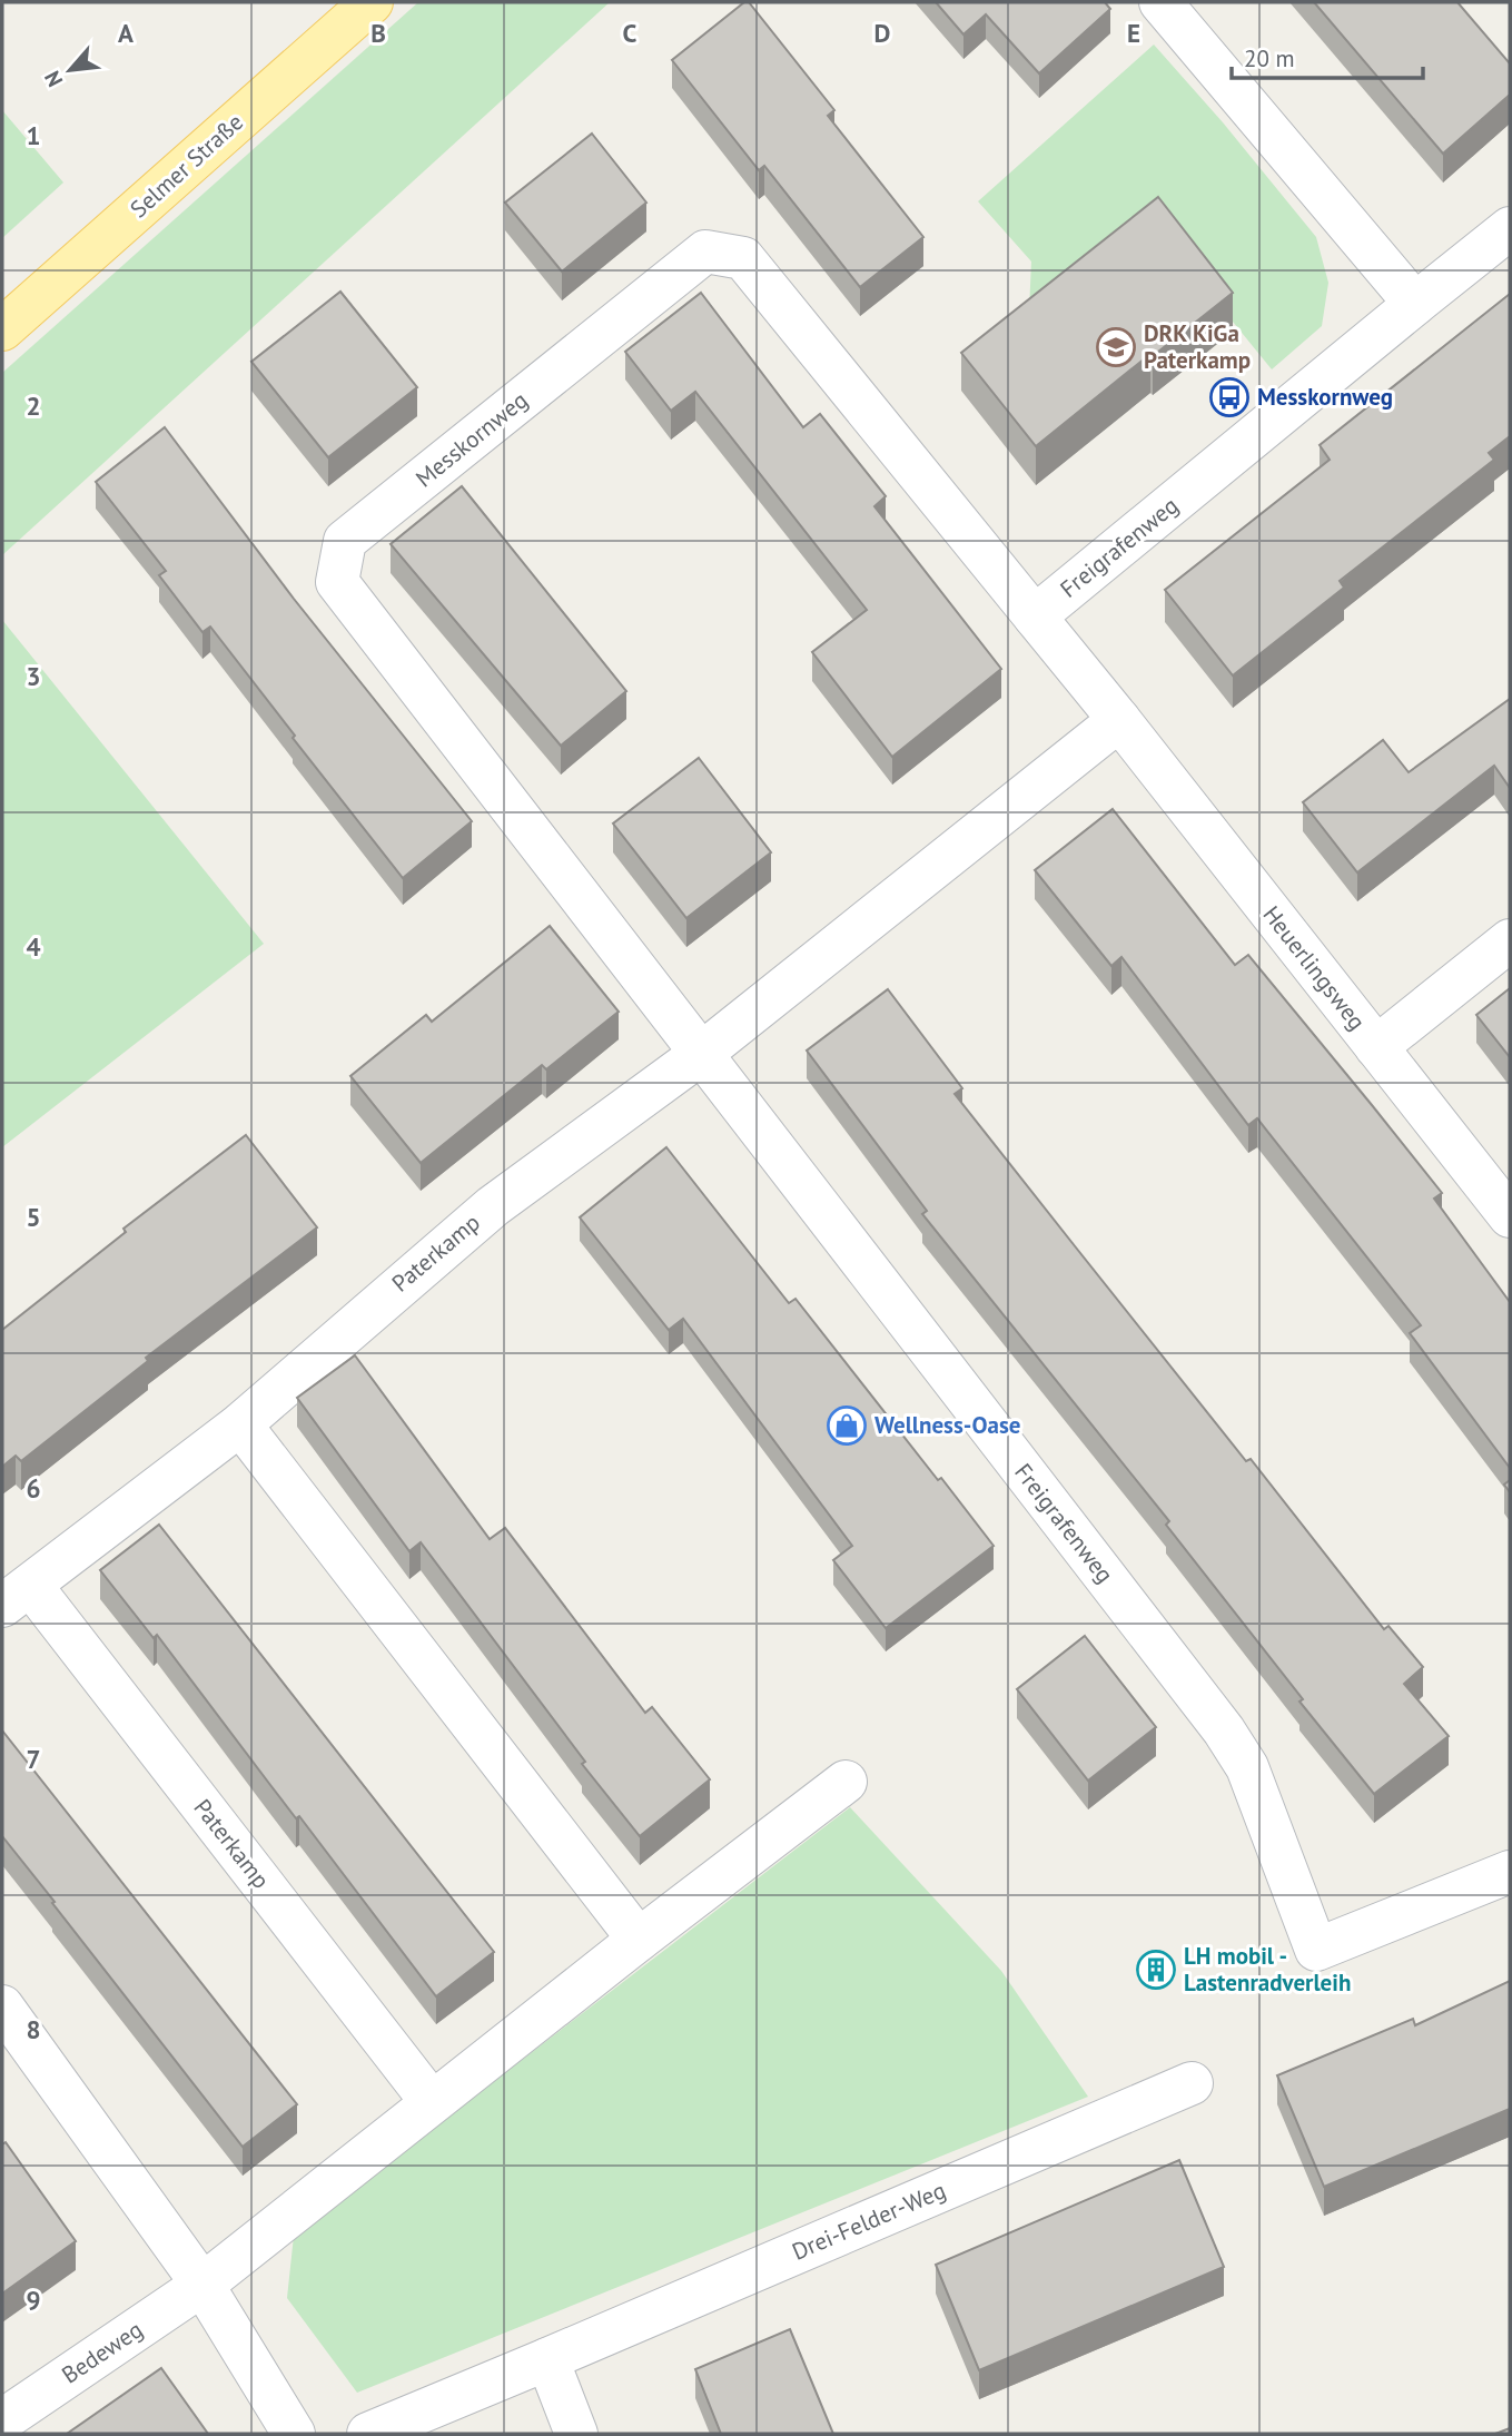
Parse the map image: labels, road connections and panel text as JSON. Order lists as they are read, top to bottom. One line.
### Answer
{"streets":{"main road":["Selmer Straße"],"street":["Messkornweg","Freigrafenweg","Heuerlingsweg","Paterkamp","Drei-Felder-Weg","Bedeweg"]},"crossings":[["Messkornweg","Freigrafenweg"],["Messkornweg","Paterkamp"],["Freigrafenweg","Paterkamp"]],"places":{"school or university":["DRK KiGa Paterkamp"],"bus stop":["Messkornweg"],"shop":["Wellness-Oase"],"building":["LH mobil - Lastenradverleih"]},"scale_bar":"20 m","north":"bottom left","grid":{"columns":["A","B","C","D","E"],"rows":["1","2","3","4","5","6","7","8","9"]}}
